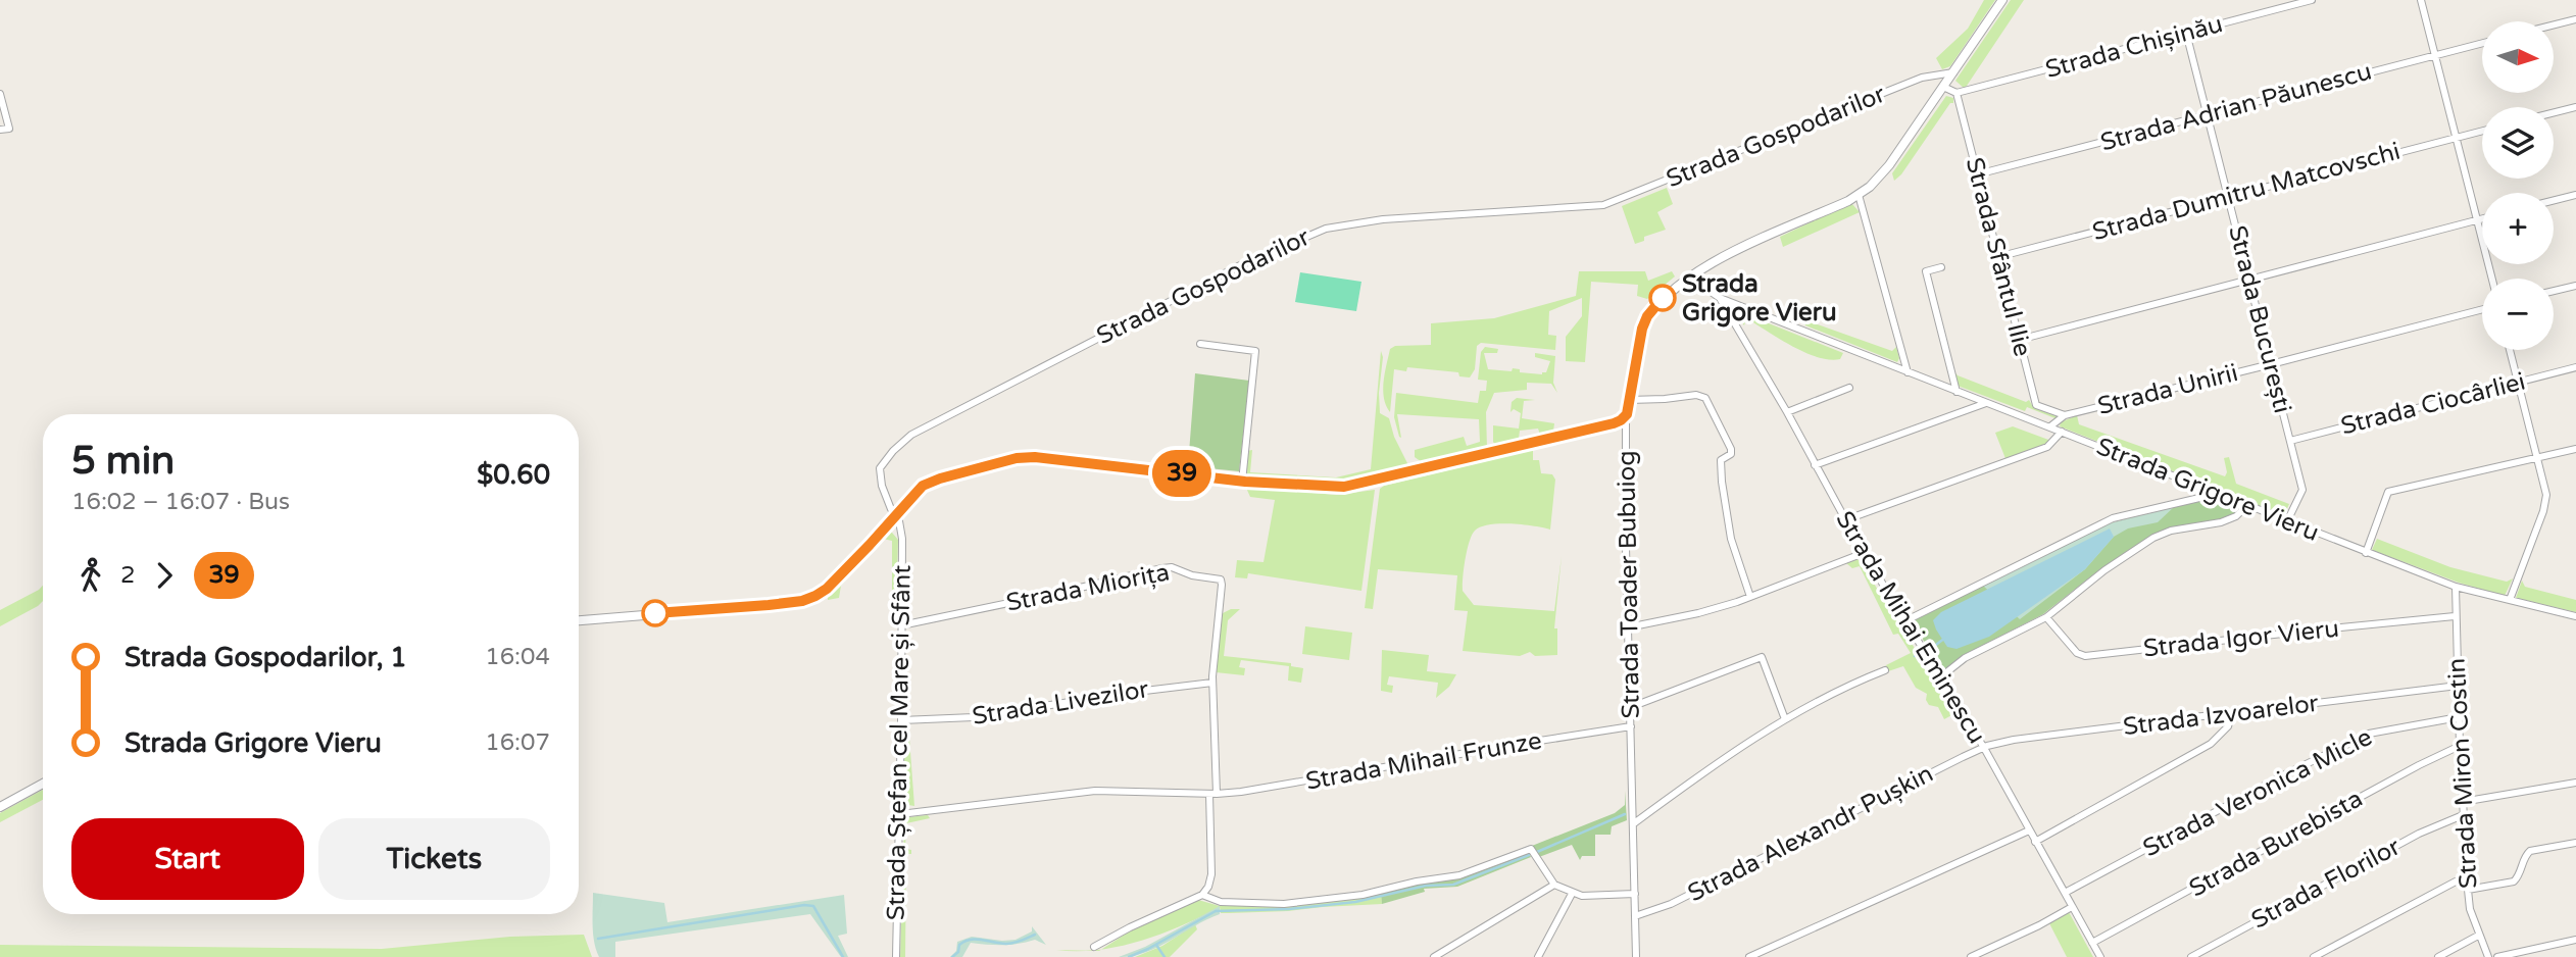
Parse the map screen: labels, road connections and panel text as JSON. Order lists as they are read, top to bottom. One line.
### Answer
{"streets":{"street":["Strada Chișinău","Strada Adrian Păunescu","Strada Gospodarilor","Strada Dumitru Matcovschi","Strada Sfântul Ilie","Strada București","Strada Unirii","Strada Ciocârliei","Strada Grigore Vieru","Strada Toader Bubuiog","Strada Miorița","Strada Mihai Eminescu","Strada Igor Vieru","Strada Livezilor","Strada Izvoarelor","Strada Ștefan cel Mare și Sfânt","Strada Mihail Frunze","Strada Miron Costin","Strada Veronica Micle","Strada Alexandr Pușkin","Strada Burebista","Strada Florilor"]},"crossings":[["Strada Chișinău","Strada Sfântul Ilie"],["Strada Chișinău","Strada București"],["Strada Adrian Păunescu","Strada Sfântul Ilie"],["Strada Adrian Păunescu","Strada București"],["Strada Gospodarilor","Strada Toader Bubuiog"],["Strada Gospodarilor","Strada Ștefan cel Mare și Sfânt"],["Strada Dumitru Matcovschi","Strada Sfântul Ilie"],["Strada Dumitru Matcovschi","Strada București"],["Strada Sfântul Ilie","Strada Unirii"],["Strada București","Strada Unirii"],["Strada București","Strada Ciocârliei"],["Strada București","Strada Grigore Vieru"],["Strada Unirii","Strada Grigore Vieru"],["Strada Grigore Vieru","Strada Toader Bubuiog"],["Strada Grigore Vieru","Strada Mihai Eminescu"],["Strada Grigore Vieru","Strada Miron Costin"],["Strada Toader Bubuiog","Strada Mihail Frunze"],["Strada Toader Bubuiog","Strada Alexandr Pușkin"],["Strada Miorița","Strada Livezilor"],["Strada Miorița","Strada Ștefan cel Mare și Sfânt"],["Strada Mihai Eminescu","Strada Izvoarelor"],["Strada Mihai Eminescu","Strada Veronica Micle"],["Strada Mihai Eminescu","Strada Alexandr Pușkin"],["Strada Mihai Eminescu","Strada Burebista"],["Strada Igor Vieru","Strada Miron Costin"],["Strada Livezilor","Strada Ștefan cel Mare și Sfânt"],["Strada Izvoarelor","Strada Miron Costin"],["Strada Izvoarelor","Strada Alexandr Pușkin"],["Strada Ștefan cel Mare și Sfânt","Strada Mihail Frunze"],["Strada Miron Costin","Strada Veronica Micle"],["Strada Miron Costin","Strada Burebista"],["Strada Miron Costin","Strada Florilor"]],"places":["Strada Grigore Vieru"],"lines":["bus line 39"],"north":"right","page":{"on_map":"39","map_buttons":["+","−"],"heading":["5 min","16:02 – 16:07 · Bus","$0.60"],"legs":["2","39"],"list":[{"name":"Strada Gospodarilor, 1","value":"16:04"},{"name":"Strada Grigore Vieru","value":"16:07"}],"buttons":["Start","Tickets"]}}
